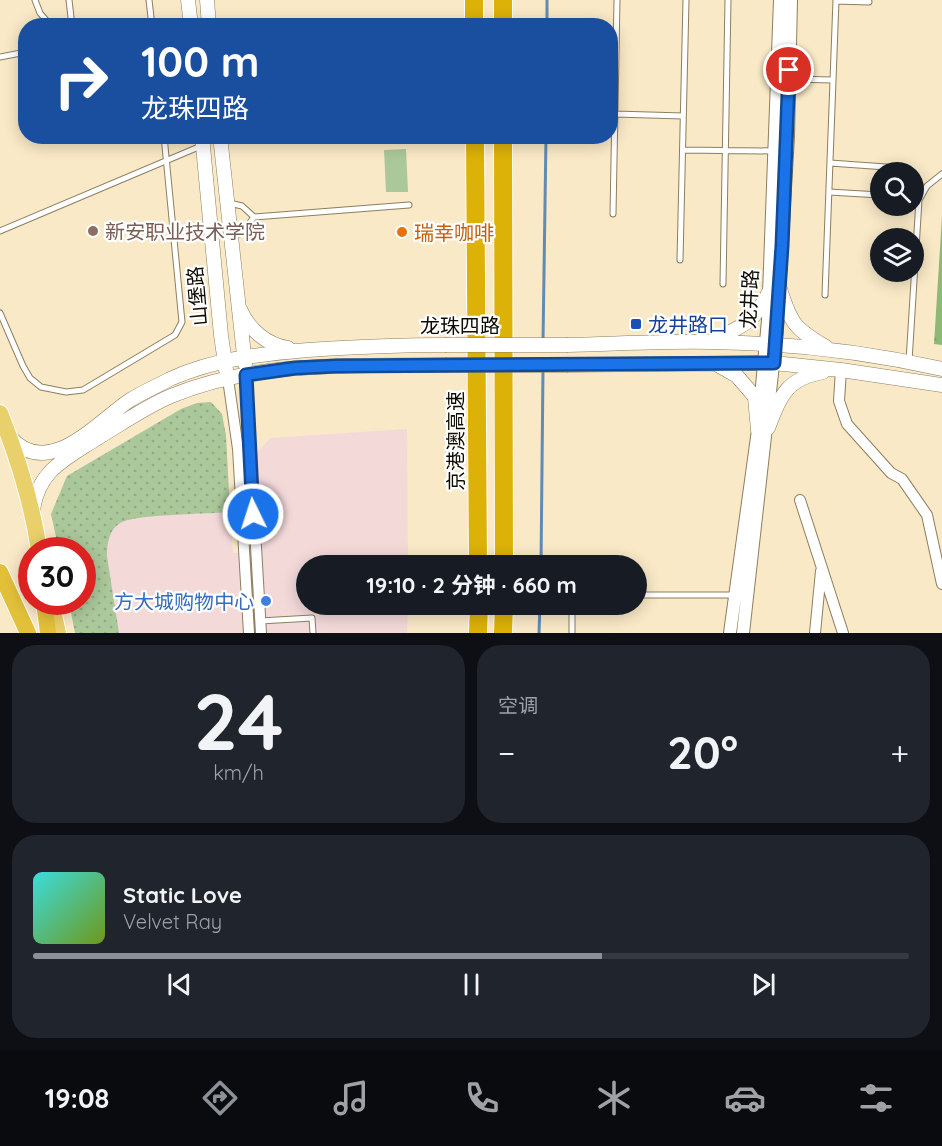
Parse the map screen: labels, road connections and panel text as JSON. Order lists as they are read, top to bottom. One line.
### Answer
{"streets":{"highway":["京港澳高速"],"main road":["山堡路","龙珠四路"],"street":["龙井路"]},"crossings":[["山堡路","龙珠四路"],["龙井路","龙珠四路"]],"places":{"other":["新安职业技术学院","瑞幸咖啡","方大城购物中心"],"transit":["龙井路口"]},"page":{"turn":["100 m","龙珠四路"],"limit":"30","trip":"19:10 · 2 分钟 · 660 m","tile":[["24","km/h"],"空调"],"heat":["−","20°","+"],"song":["Static Love","Velvet Ray"],"tabs":"19:08"}}
